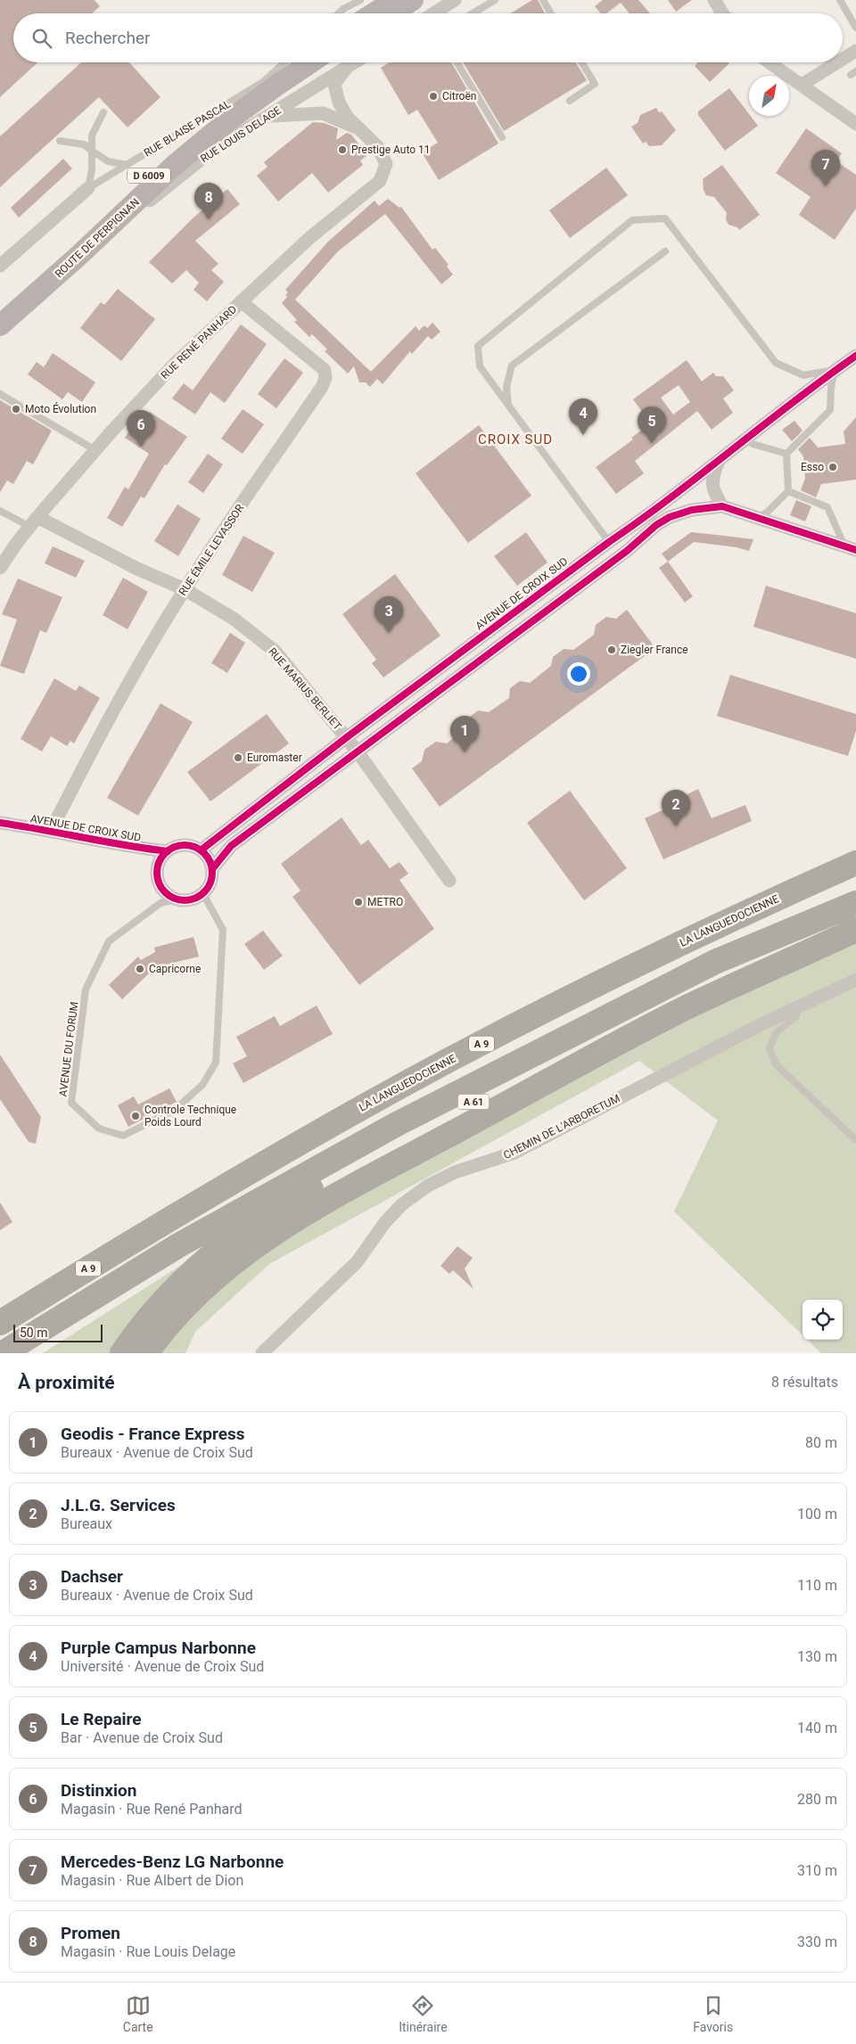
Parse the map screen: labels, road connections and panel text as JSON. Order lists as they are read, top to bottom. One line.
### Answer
{"streets":{"highway":["LA LANGUEDOCIENNE","A 9","A 61"],"main road":["D 6009","ROUTE DE PERPIGNAN"],"street":["RUE BLAISE PASCAL","RUE LOUIS DELAGE","RUE RENÉ PANHARD","RUE ÉMILE LEVASSOR","AVENUE DE CROIX SUD","RUE MARIUS BERLIET","CHEMIN DE L'ARBORETUM"],"lane":["AVENUE DU FORUM"]},"crossings":[["RUE BLAISE PASCAL","ROUTE DE PERPIGNAN"],["RUE LOUIS DELAGE","ROUTE DE PERPIGNAN"],["RUE LOUIS DELAGE","RUE RENÉ PANHARD"],["RUE RENÉ PANHARD","RUE ÉMILE LEVASSOR"],["RUE RENÉ PANHARD","RUE MARIUS BERLIET"],["RUE ÉMILE LEVASSOR","AVENUE DE CROIX SUD"],["RUE ÉMILE LEVASSOR","RUE MARIUS BERLIET"],["AVENUE DE CROIX SUD","RUE MARIUS BERLIET"],["AVENUE DE CROIX SUD","AVENUE DU FORUM"],["A 9","A 61"]],"districts":["CROIX SUD"],"places":["Citroën","Prestige Auto 11","Moto Évolution","Esso","Ziegler France","Euromaster","METRO","Capricorne","Controle Technique Poids Lourd"],"scale_bar":"50 m","north":"top right","page":{"search":"Rechercher","pins":["7","8","4","5","6","3","1","2"],"scale":"50 m","heading":["À proximité","8 résultats"],"list":[{"mark":"1","name":"Geodis - France Express","note":"Bureaux · Avenue de Croix Sud","value":"80 m"},{"mark":"2","name":"J.L.G. Services","note":"Bureaux","value":"100 m"},{"mark":"3","name":"Dachser","note":"Bureaux · Avenue de Croix Sud","value":"110 m"},{"mark":"4","name":"Purple Campus Narbonne","note":"Université · Avenue de Croix Sud","value":"130 m"},{"mark":"5","name":"Le Repaire","note":"Bar · Avenue de Croix Sud","value":"140 m"},{"mark":"6","name":"Distinxion","note":"Magasin · Rue René Panhard","value":"280 m"},{"mark":"7","name":"Mercedes-Benz LG Narbonne","note":"Magasin · Rue Albert de Dion","value":"310 m"},{"mark":"8","name":"Promen","note":"Magasin · Rue Louis Delage","value":"330 m"}],"nav":["Carte","Itinéraire","Favoris"]}}
